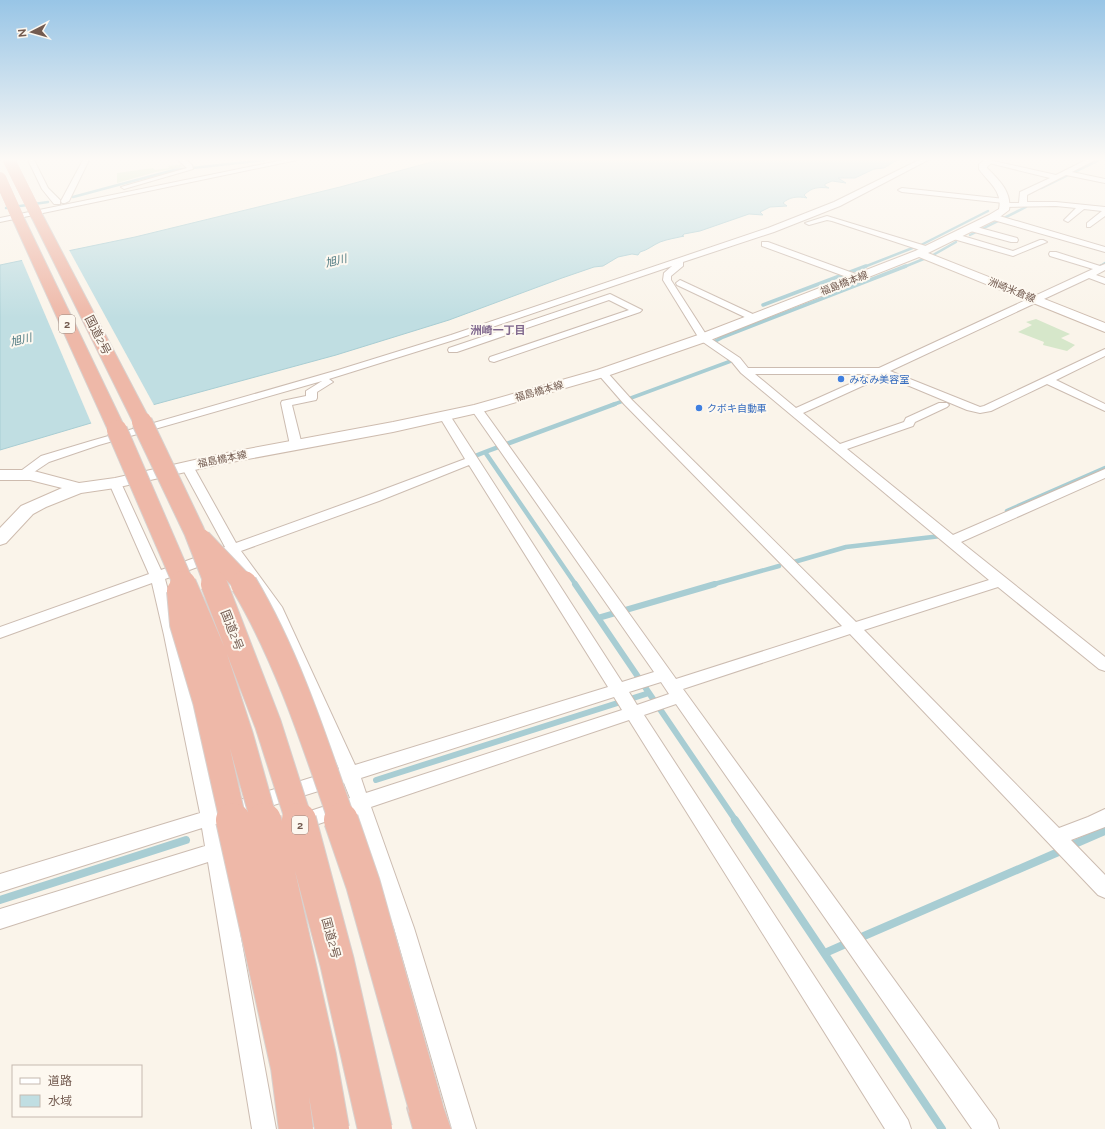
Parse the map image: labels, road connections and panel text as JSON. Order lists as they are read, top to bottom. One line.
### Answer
{"streets":{"highway":["2","国道2号"],"main road":["福島橋本線","洲崎米倉線"]},"crossings":[["福島橋本線","洲崎米倉線"]],"districts":["洲崎一丁目"],"water":["旭川"],"places":["みなみ美容室","クボキ自動車"],"legend":["道路","水域"],"north":"left"}
